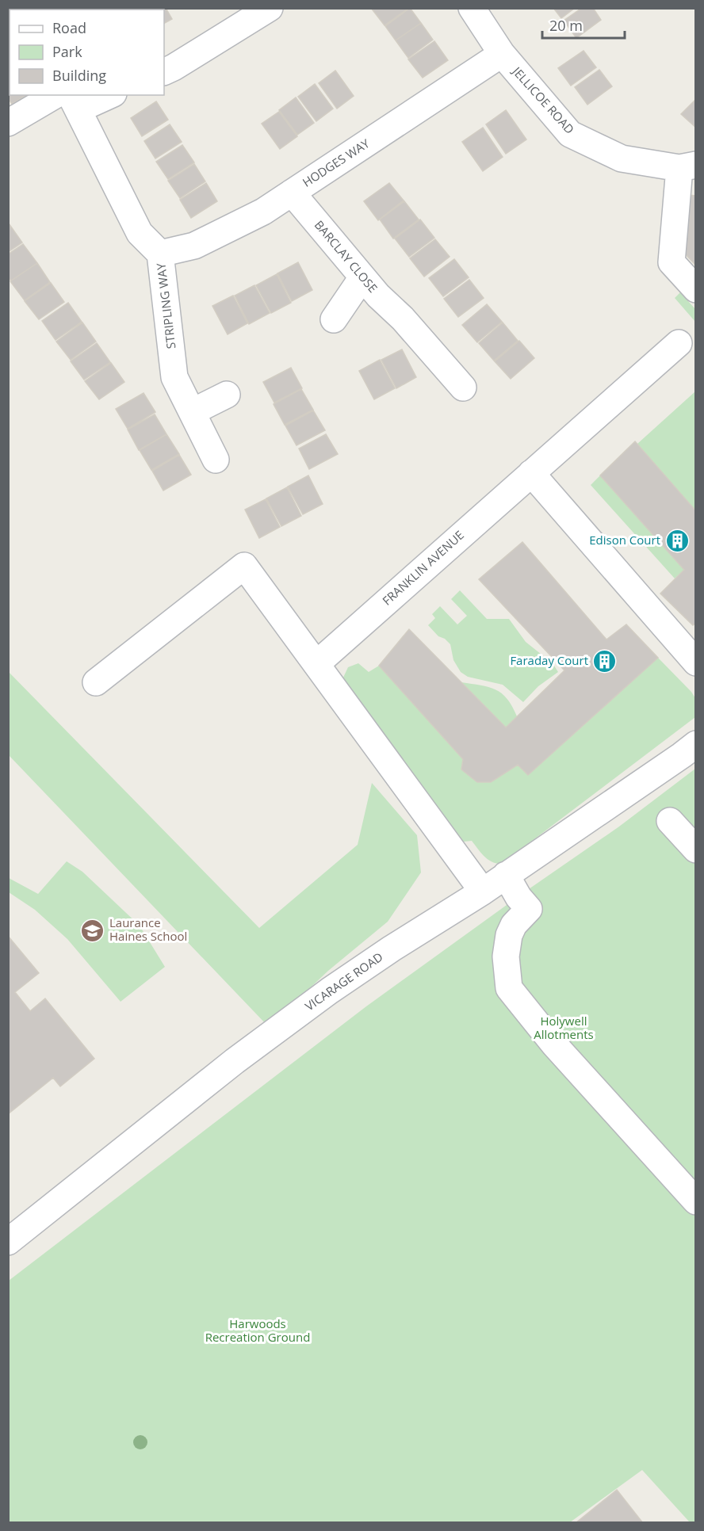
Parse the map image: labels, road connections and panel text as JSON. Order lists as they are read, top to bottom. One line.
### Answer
{"streets":{"street":["JELLICOE ROAD","HODGES WAY","BARCLAY CLOSE","STRIPLING WAY","FRANKLIN AVENUE","VICARAGE ROAD"]},"crossings":[["JELLICOE ROAD","HODGES WAY"],["HODGES WAY","BARCLAY CLOSE"],["HODGES WAY","STRIPLING WAY"]],"parks":["Holywell Allotments","Harwoods Recreation Ground"],"places":{"building":["Edison Court","Faraday Court"],"school or university":["Laurance Haines School"]},"legend":["Road","Park","Building"],"scale_bar":"20 m"}
